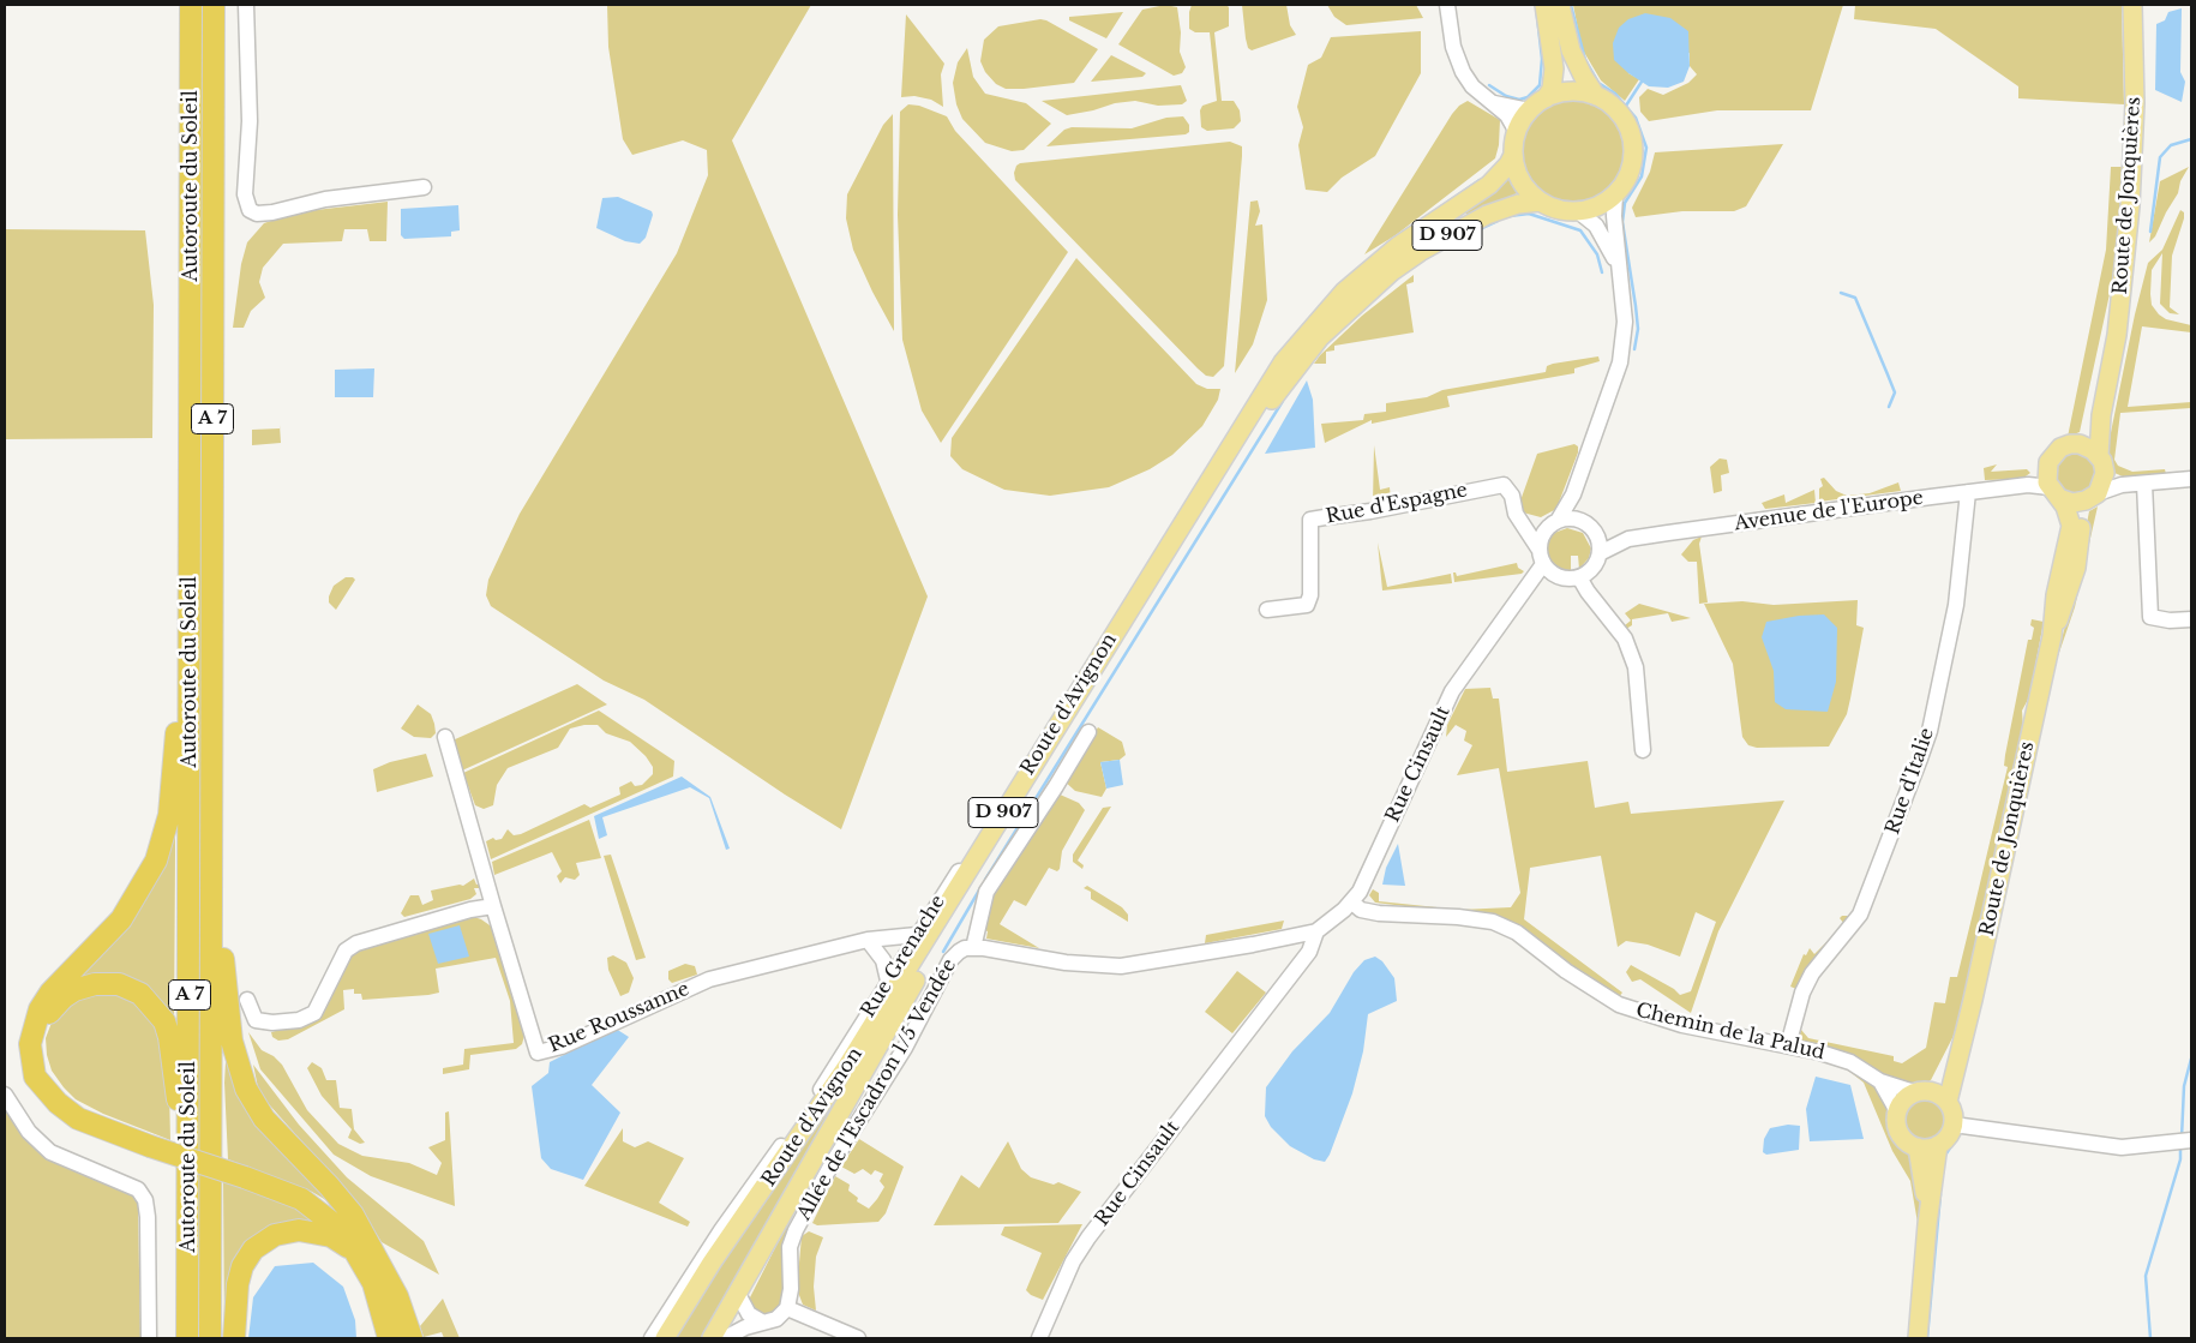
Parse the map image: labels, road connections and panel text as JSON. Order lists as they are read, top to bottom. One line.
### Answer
{"streets":{"highway":["Autoroute du Soleil","A 7"],"main road":["Route de Jonquières","D 907","Route d'Avignon"],"street":["Rue d'Espagne","Avenue de l'Europe","Rue Cinsault","Rue d'Italie","Rue Grenache","Rue Roussanne","Chemin de la Palud","Allée de l'Escadron 1/5 Vendée"]},"crossings":[["Route de Jonquières","Avenue de l'Europe"],["Route de Jonquières","Chemin de la Palud"],["D 907","Route d'Avignon"],["Rue d'Espagne","Avenue de l'Europe"],["Rue d'Espagne","Rue Cinsault"],["Avenue de l'Europe","Rue Cinsault"],["Avenue de l'Europe","Rue d'Italie"],["Route d'Avignon","Rue Grenache"],["Rue Cinsault","Chemin de la Palud"],["Rue Cinsault","Allée de l'Escadron 1/5 Vendée"],["Rue d'Italie","Chemin de la Palud"],["Rue Grenache","Rue Roussanne"]]}
